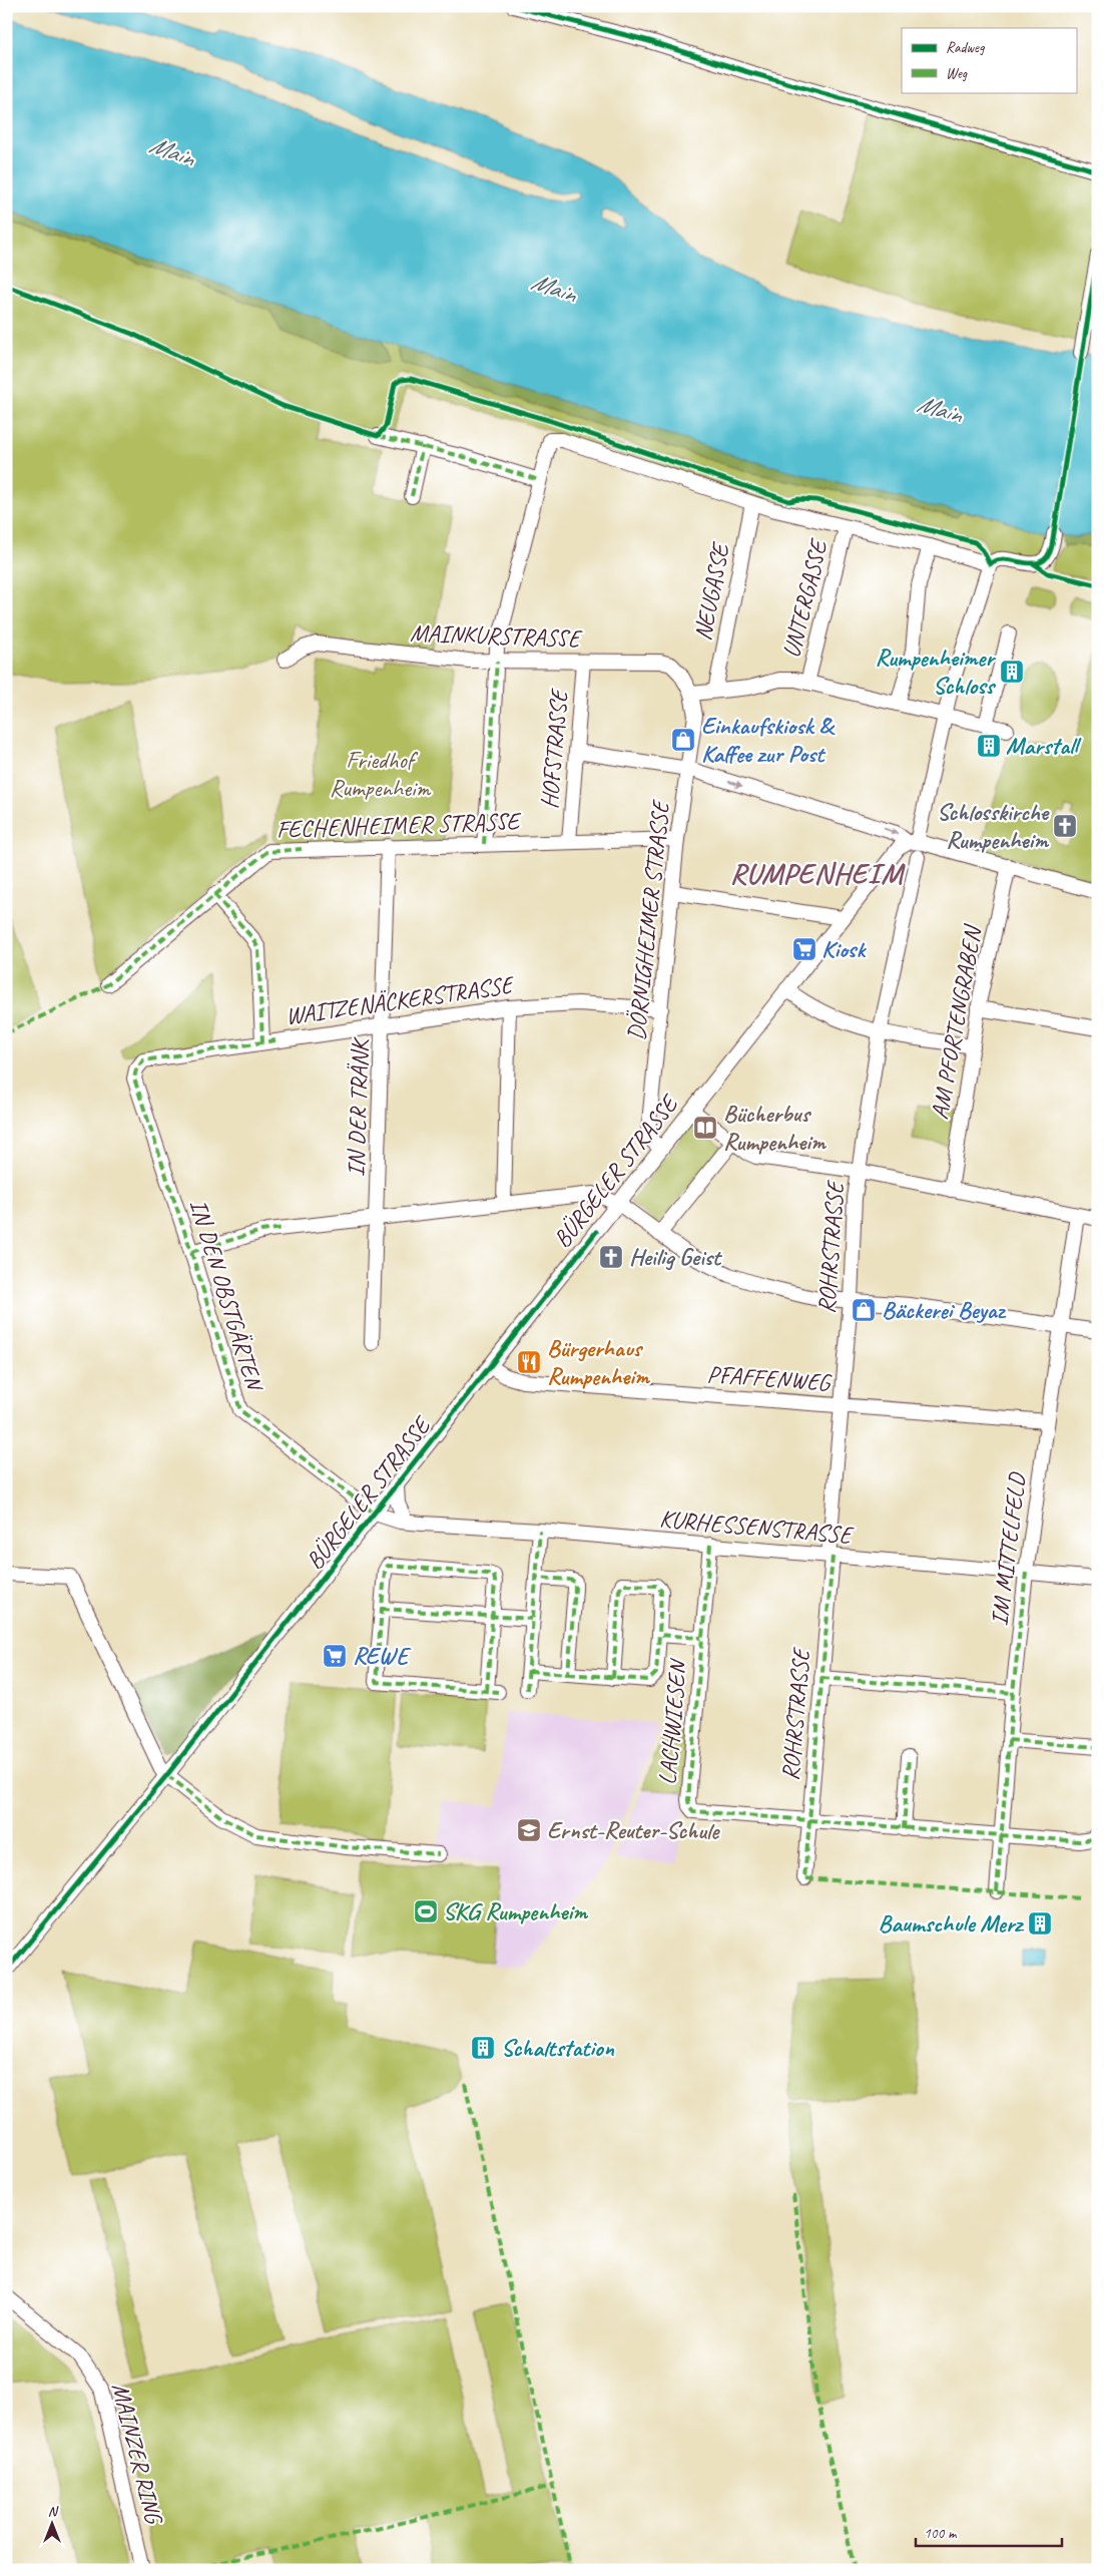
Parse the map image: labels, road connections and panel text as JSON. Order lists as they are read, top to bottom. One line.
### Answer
{"streets":{"street":["NEUGASSE","UNTERGASSE","MAINKURSTRASSE","HOFSTRASSE","FECHENHEIMER STRASSE","DÖRNIGHEIMER STRASSE","WAITZENÄCKERSTRASSE","AM PFORTENGRABEN","IN DER TRÄNK","BÜRGELER STRASSE","ROHRSTRASSE","IN DEN OBSTGÄRTEN","PFAFFENWEG","KURHESSENSTRASSE","IM MITTELFELD","LACHWIESEN","MAINZER RING"]},"crossings":[["MAINKURSTRASSE","HOFSTRASSE"],["MAINKURSTRASSE","DÖRNIGHEIMER STRASSE"],["HOFSTRASSE","FECHENHEIMER STRASSE"],["FECHENHEIMER STRASSE","DÖRNIGHEIMER STRASSE"],["FECHENHEIMER STRASSE","IN DER TRÄNK"],["DÖRNIGHEIMER STRASSE","WAITZENÄCKERSTRASSE"],["DÖRNIGHEIMER STRASSE","BÜRGELER STRASSE"],["WAITZENÄCKERSTRASSE","IN DER TRÄNK"],["WAITZENÄCKERSTRASSE","IN DEN OBSTGÄRTEN"],["BÜRGELER STRASSE","IN DEN OBSTGÄRTEN"],["BÜRGELER STRASSE","PFAFFENWEG"],["BÜRGELER STRASSE","KURHESSENSTRASSE"],["ROHRSTRASSE","PFAFFENWEG"],["ROHRSTRASSE","KURHESSENSTRASSE"],["ROHRSTRASSE","LACHWIESEN"],["IN DEN OBSTGÄRTEN","KURHESSENSTRASSE"],["PFAFFENWEG","IM MITTELFELD"],["KURHESSENSTRASSE","IM MITTELFELD"],["KURHESSENSTRASSE","LACHWIESEN"],["IM MITTELFELD","LACHWIESEN"]],"districts":["RUMPENHEIM"],"water":["Main"],"parks":["Friedhof Rumpenheim"],"places":{"building":["Rumpenheimer Schloss","Marstall","Baumschule Merz","Schaltstation"],"shop":["Einkaufskiosk & Kaffee zur Post","Bäckerei Beyaz"],"church":["Schlosskirche Rumpenheim","Heilig Geist"],"supermarket":["Kiosk","REWE"],"library":["Bücherbus Rumpenheim"],"restaurant":["Bürgerhaus Rumpenheim"],"school or university":["Ernst-Reuter-Schule"],"sports":["SKG Rumpenheim"]},"legend":["Radweg","Weg"],"scale_bar":"100 m","north":"top"}
